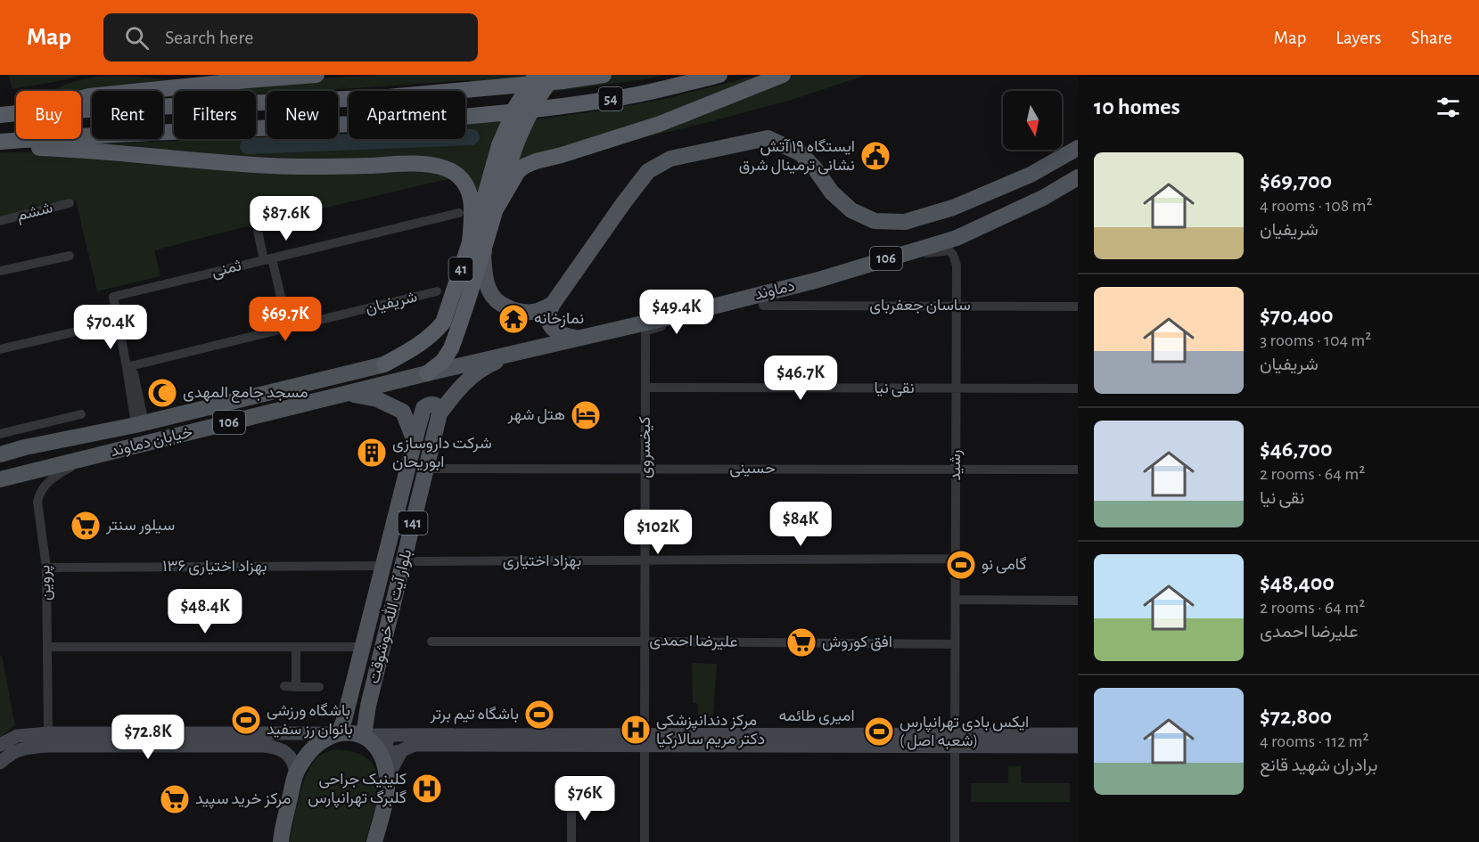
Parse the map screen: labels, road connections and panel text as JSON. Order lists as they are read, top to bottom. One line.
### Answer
{"streets":{"highway":["54","41"],"main road":["106","دماوند","خیابان دماوند","141","بلوار آیت الله خوشوقت","امیری طائمه"],"street":["ششم","ثمنی","شریفیان","ساسان جعفربای","نقی نیا","کیخسروی","رشید","حسینی","بهزاد اختیاری","بهزاد اختیاری ۱۳۶","پروین","علیرضا احمدی"]},"crossings":[["ثمنی","شریفیان"],["41","دماوند"],["41","خیابان دماوند"],["دماوند","خیابان دماوند"],["دماوند","کیخسروی"],["دماوند","رشید"],["دماوند","بلوار آیت الله خوشوقت"],["ساسان جعفربای","رشید"],["نقی نیا","کیخسروی"],["نقی نیا","رشید"],["خیابان دماوند","پروین"],["کیخسروی","حسینی"],["کیخسروی","بهزاد اختیاری"],["کیخسروی","علیرضا احمدی"],["کیخسروی","امیری طائمه"],["رشید","حسینی"],["رشید","بهزاد اختیاری"],["رشید","علیرضا احمدی"],["رشید","امیری طائمه"],["حسینی","بلوار آیت الله خوشوقت"],["بهزاد اختیاری ۱۳۶","پروین"],["بهزاد اختیاری ۱۳۶","بلوار آیت الله خوشوقت"],["بلوار آیت الله خوشوقت","امیری طائمه"]],"places":{"public building":["ایستگاه ۱۹ آتش نشانی ترمینال شرق"],"temple":["نمازخانه"],"mosque":["مسجد جامع المهدی"],"hotel":["هتل شهر"],"building":["شرکت داروسازی ابوریحان"],"supermarket":["سیلور سنتر","افق کوروش","مرکز خرید سپید"],"sports":["گامی نو","باشگاه تیم برتر","باشگاه ورزشی بانوان رز سفید","ایکس بادی تهرانپارس ( شعبه اصل)"],"hospital":["مرکز دندانپزشکی دکتر مریم سالارکیا","کلینیک جراحی گلبرگ تهرانپارس"]},"north":"bottom","page":{"header":"Map","search":"Search here","nav":["Map","Layers","Share"],"heading":"10 homes","chip":["Buy","Rent","Filters","New","Apartment"],"list":[{"name":"$69,700","note":"4 rooms · 108 m² · شریفیان"},{"name":"$70,400","note":"3 rooms · 104 m² · شریفیان"},{"name":"$46,700","note":"2 rooms · 64 m² · نقی نیا"},{"name":"$48,400","note":"2 rooms · 64 m² · علیرضا احمدی"},{"name":"$72,800","note":"4 rooms · 112 m² · برادران شهید قانع"}],"price":["$87.6K","$49.4K","$69.7K","$70.4K","$46.7K","$84K","$102K","$48.4K","$72.8K","$76K"]}}
